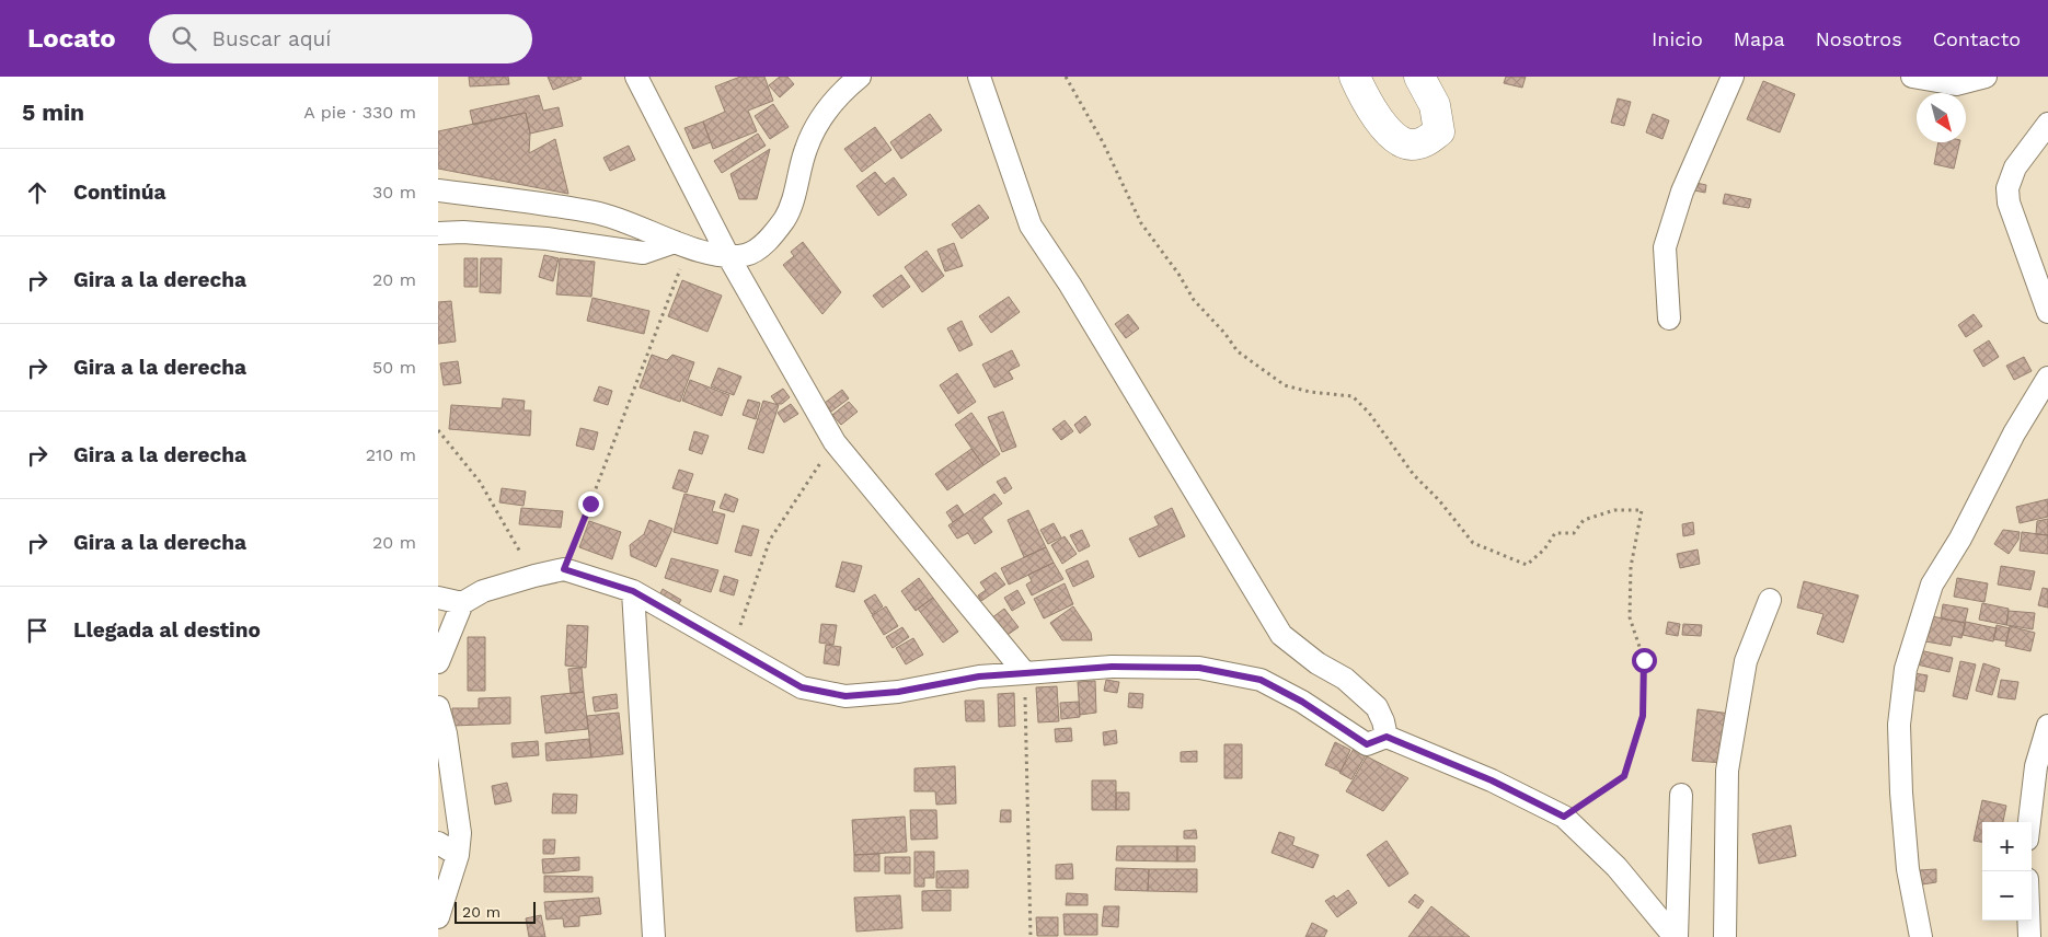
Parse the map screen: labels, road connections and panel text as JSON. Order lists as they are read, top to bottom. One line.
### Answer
{"scale_bar":"20 m","north":"bottom right","page":{"header":"Locato","search":"Buscar aquí","nav":["Inicio","Mapa","Nosotros","Contacto"],"heading":["5 min","A pie · 330 m"],"list":[["Continúa","30 m"],["Gira a la derecha","20 m"],["Gira a la derecha","50 m"],["Gira a la derecha","210 m"],["Gira a la derecha","20 m"],"Llegada al destino"],"map_buttons":["+","−"],"scale":"20 m"}}
